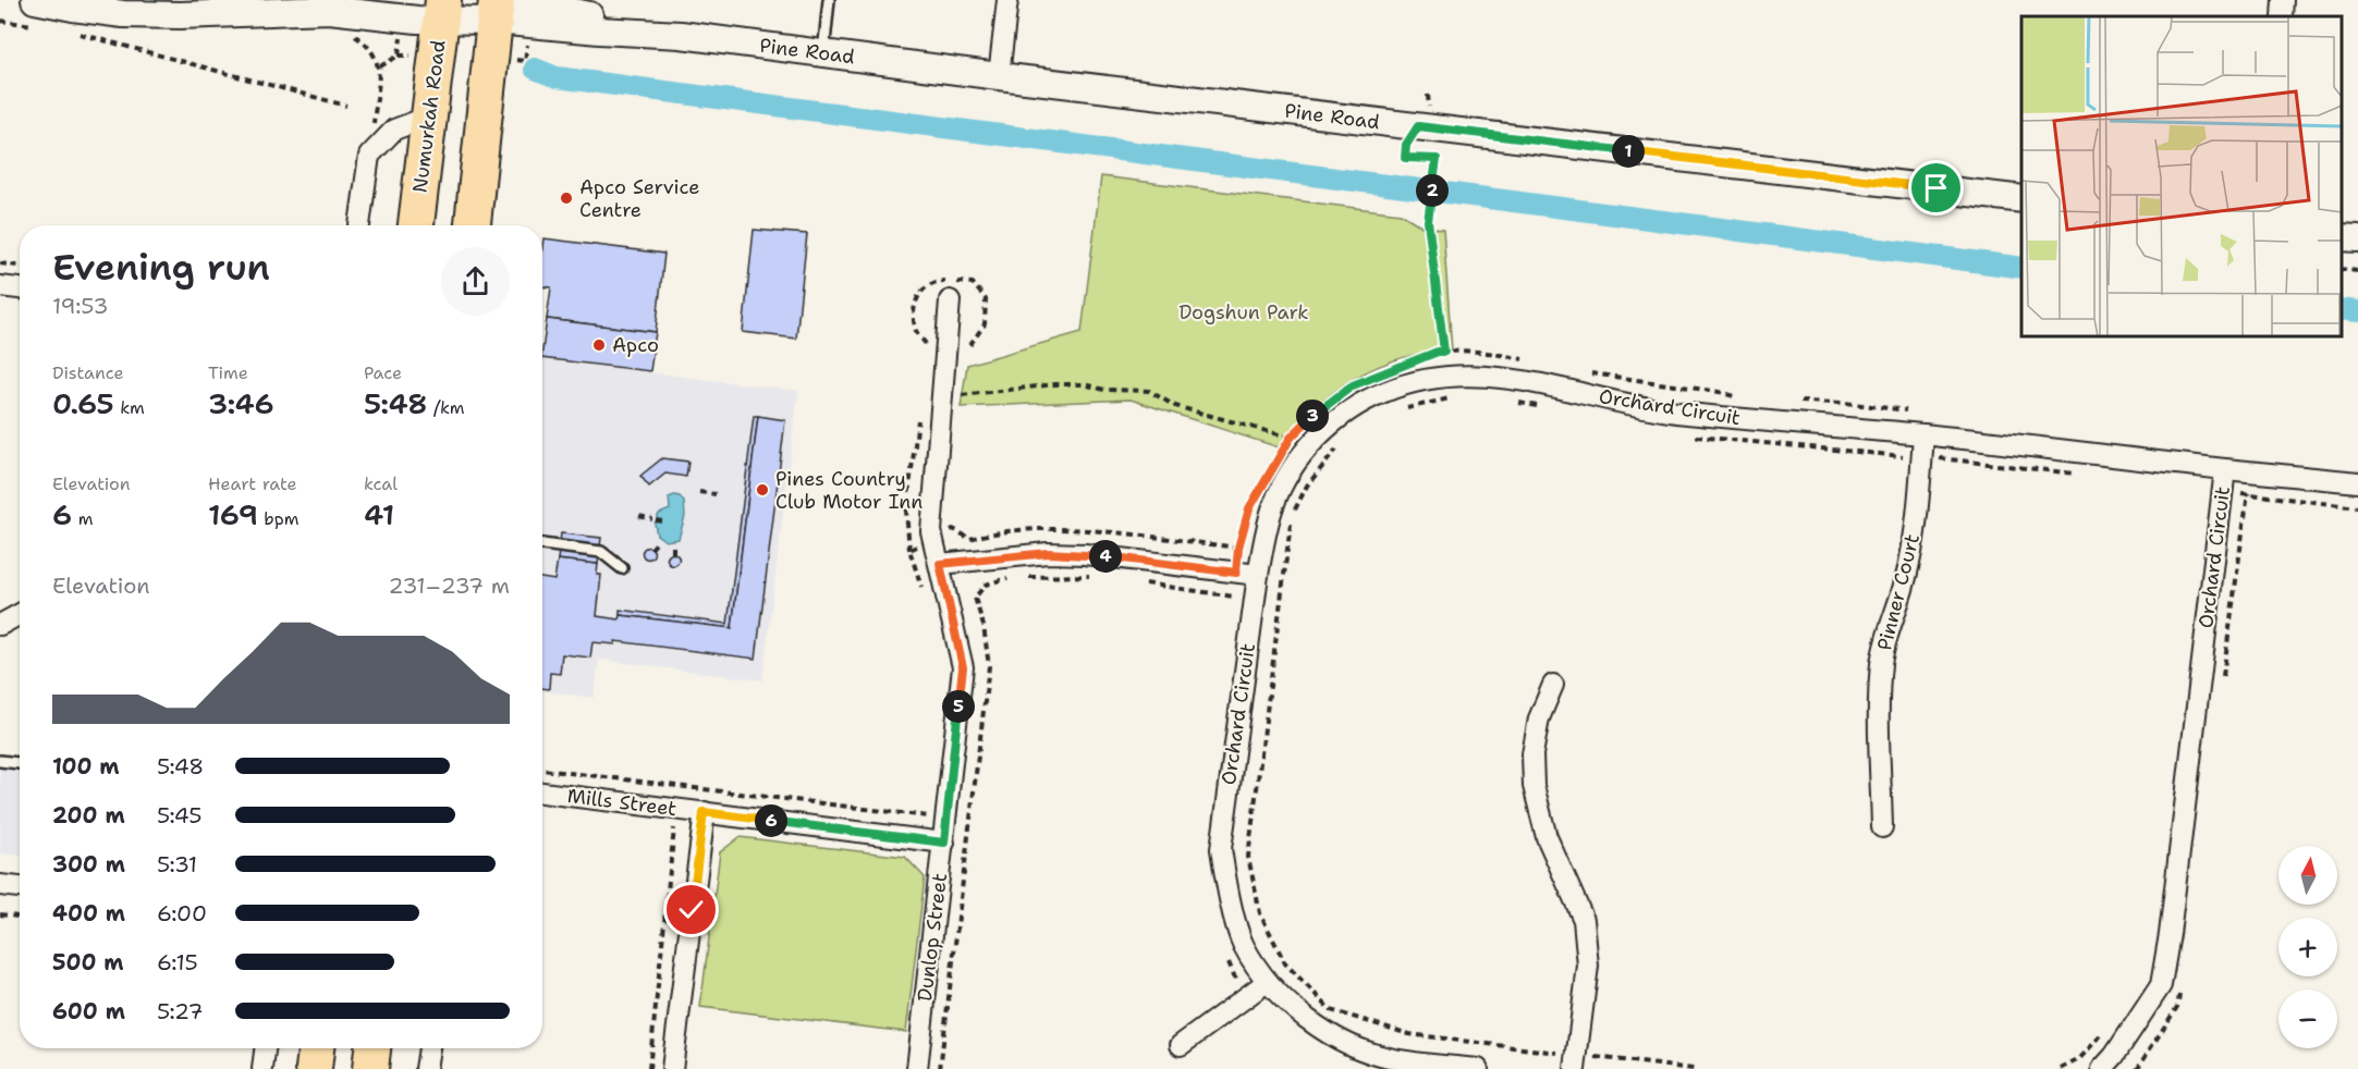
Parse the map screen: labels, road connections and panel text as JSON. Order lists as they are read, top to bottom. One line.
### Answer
{"streets":{"highway":["Numurkah Road"],"street":["Pine Road","Orchard Circuit","Pinner Court","Mills Street","Dunlop Street"]},"crossings":[["Pine Road","Numurkah Road"],["Orchard Circuit","Pinner Court"],["Mills Street","Dunlop Street"]],"parks":["Dogshun Park"],"places":["Apco Service Centre","Apco","Pines Country Club Motor Inn"],"north":"top","page":{"pins":["1","2","3","4","5","6"],"heading":["Evening run","19:53"],"stats":[["Distance","0.65 km"],["Time","3:46"],["Pace","5:48 /km"],["Elevation","6 m"],["Heart rate","169 bpm"],["kcal","41"]],"chart":["Elevation","231–237 m"],"list":[{"name":"100 m","note":"5:48"},{"name":"200 m","note":"5:45"},{"name":"300 m","note":"5:31"},{"name":"400 m","note":"6:00"},{"name":"500 m","note":"6:15"},{"name":"600 m","note":"5:27"}],"map_buttons":["+","−"]}}
